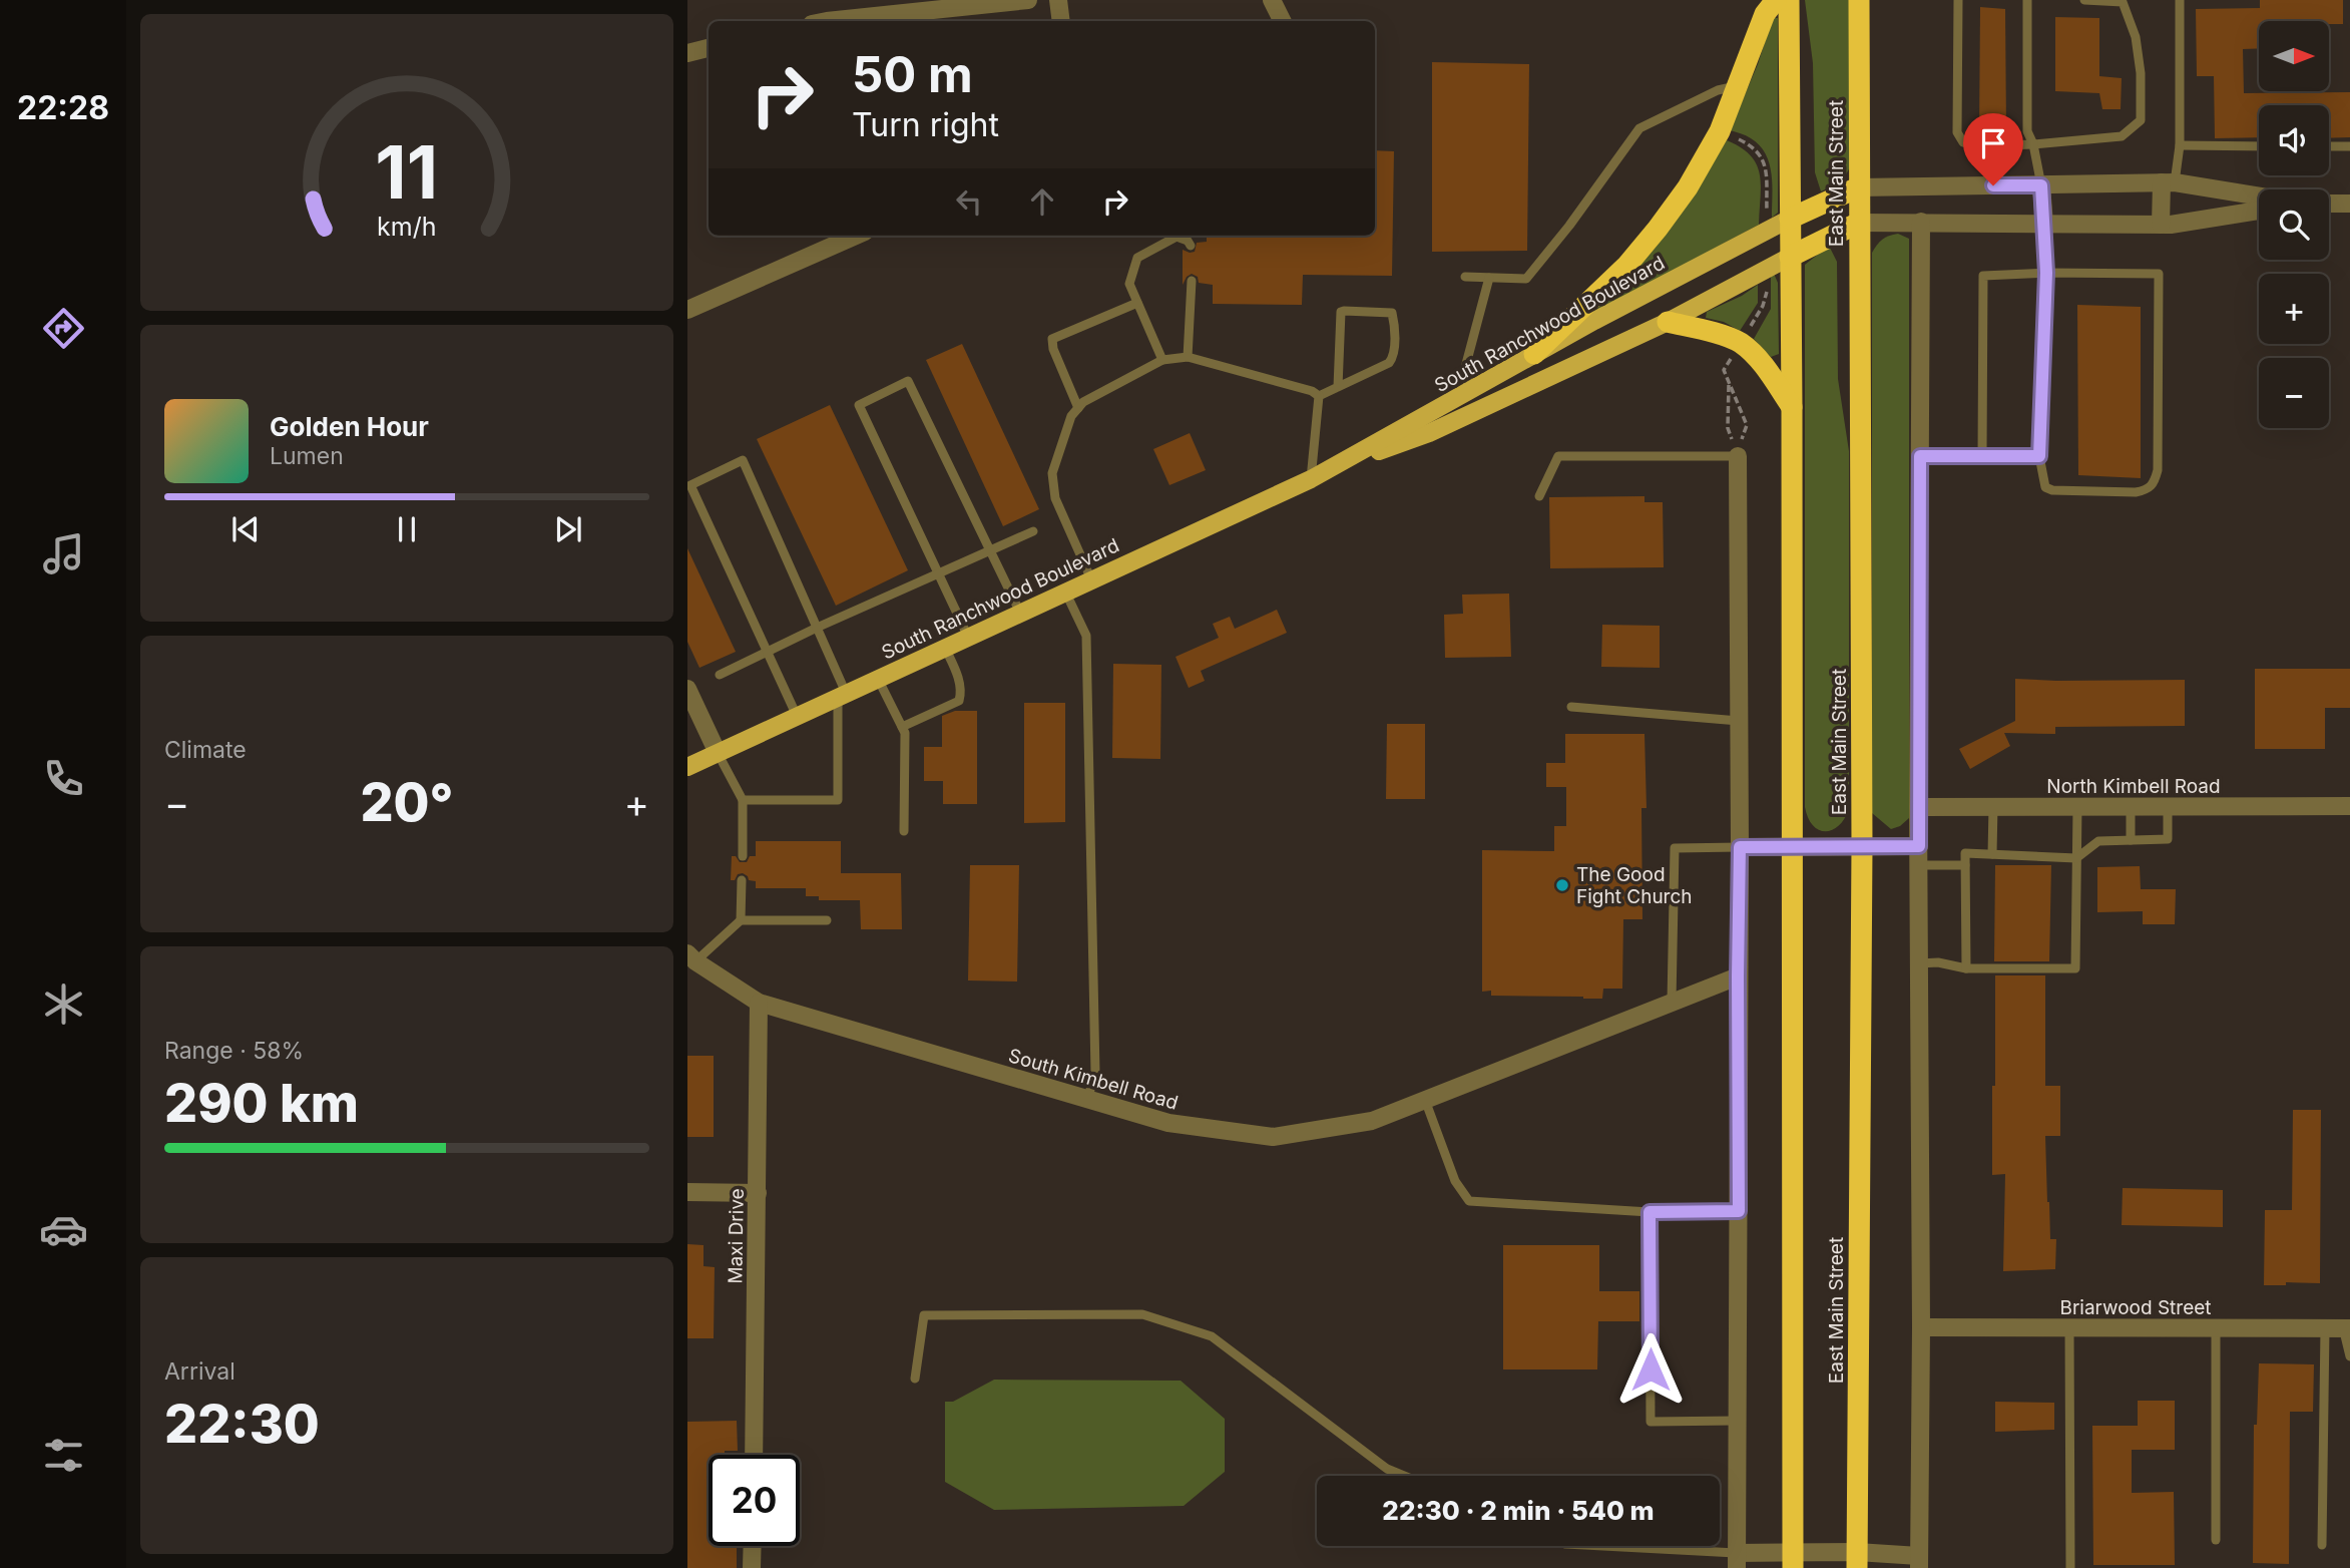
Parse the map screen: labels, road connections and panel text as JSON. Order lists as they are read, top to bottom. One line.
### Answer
{"streets":{"highway":["East Main Street"],"main road":["South Ranchwood Boulevard"],"street":["North Kimbell Road","South Kimbell Road","Maxi Drive","Briarwood Street"]},"crossings":[["South Kimbell Road","Maxi Drive"]],"places":["The Good Fight Church"],"north":"right","page":{"tabs":"22:28","map_buttons":["+","−"],"turn":["50 m","Turn right"],"song":["Golden Hour","Lumen"],"tile":["Climate",["Range · 58%","290 km"],["Arrival","22:30"]],"heat":["−","20°","+"],"limit":"20","trip":"22:30 · 2 min · 540 m","gauge":["11","km/h"]}}
